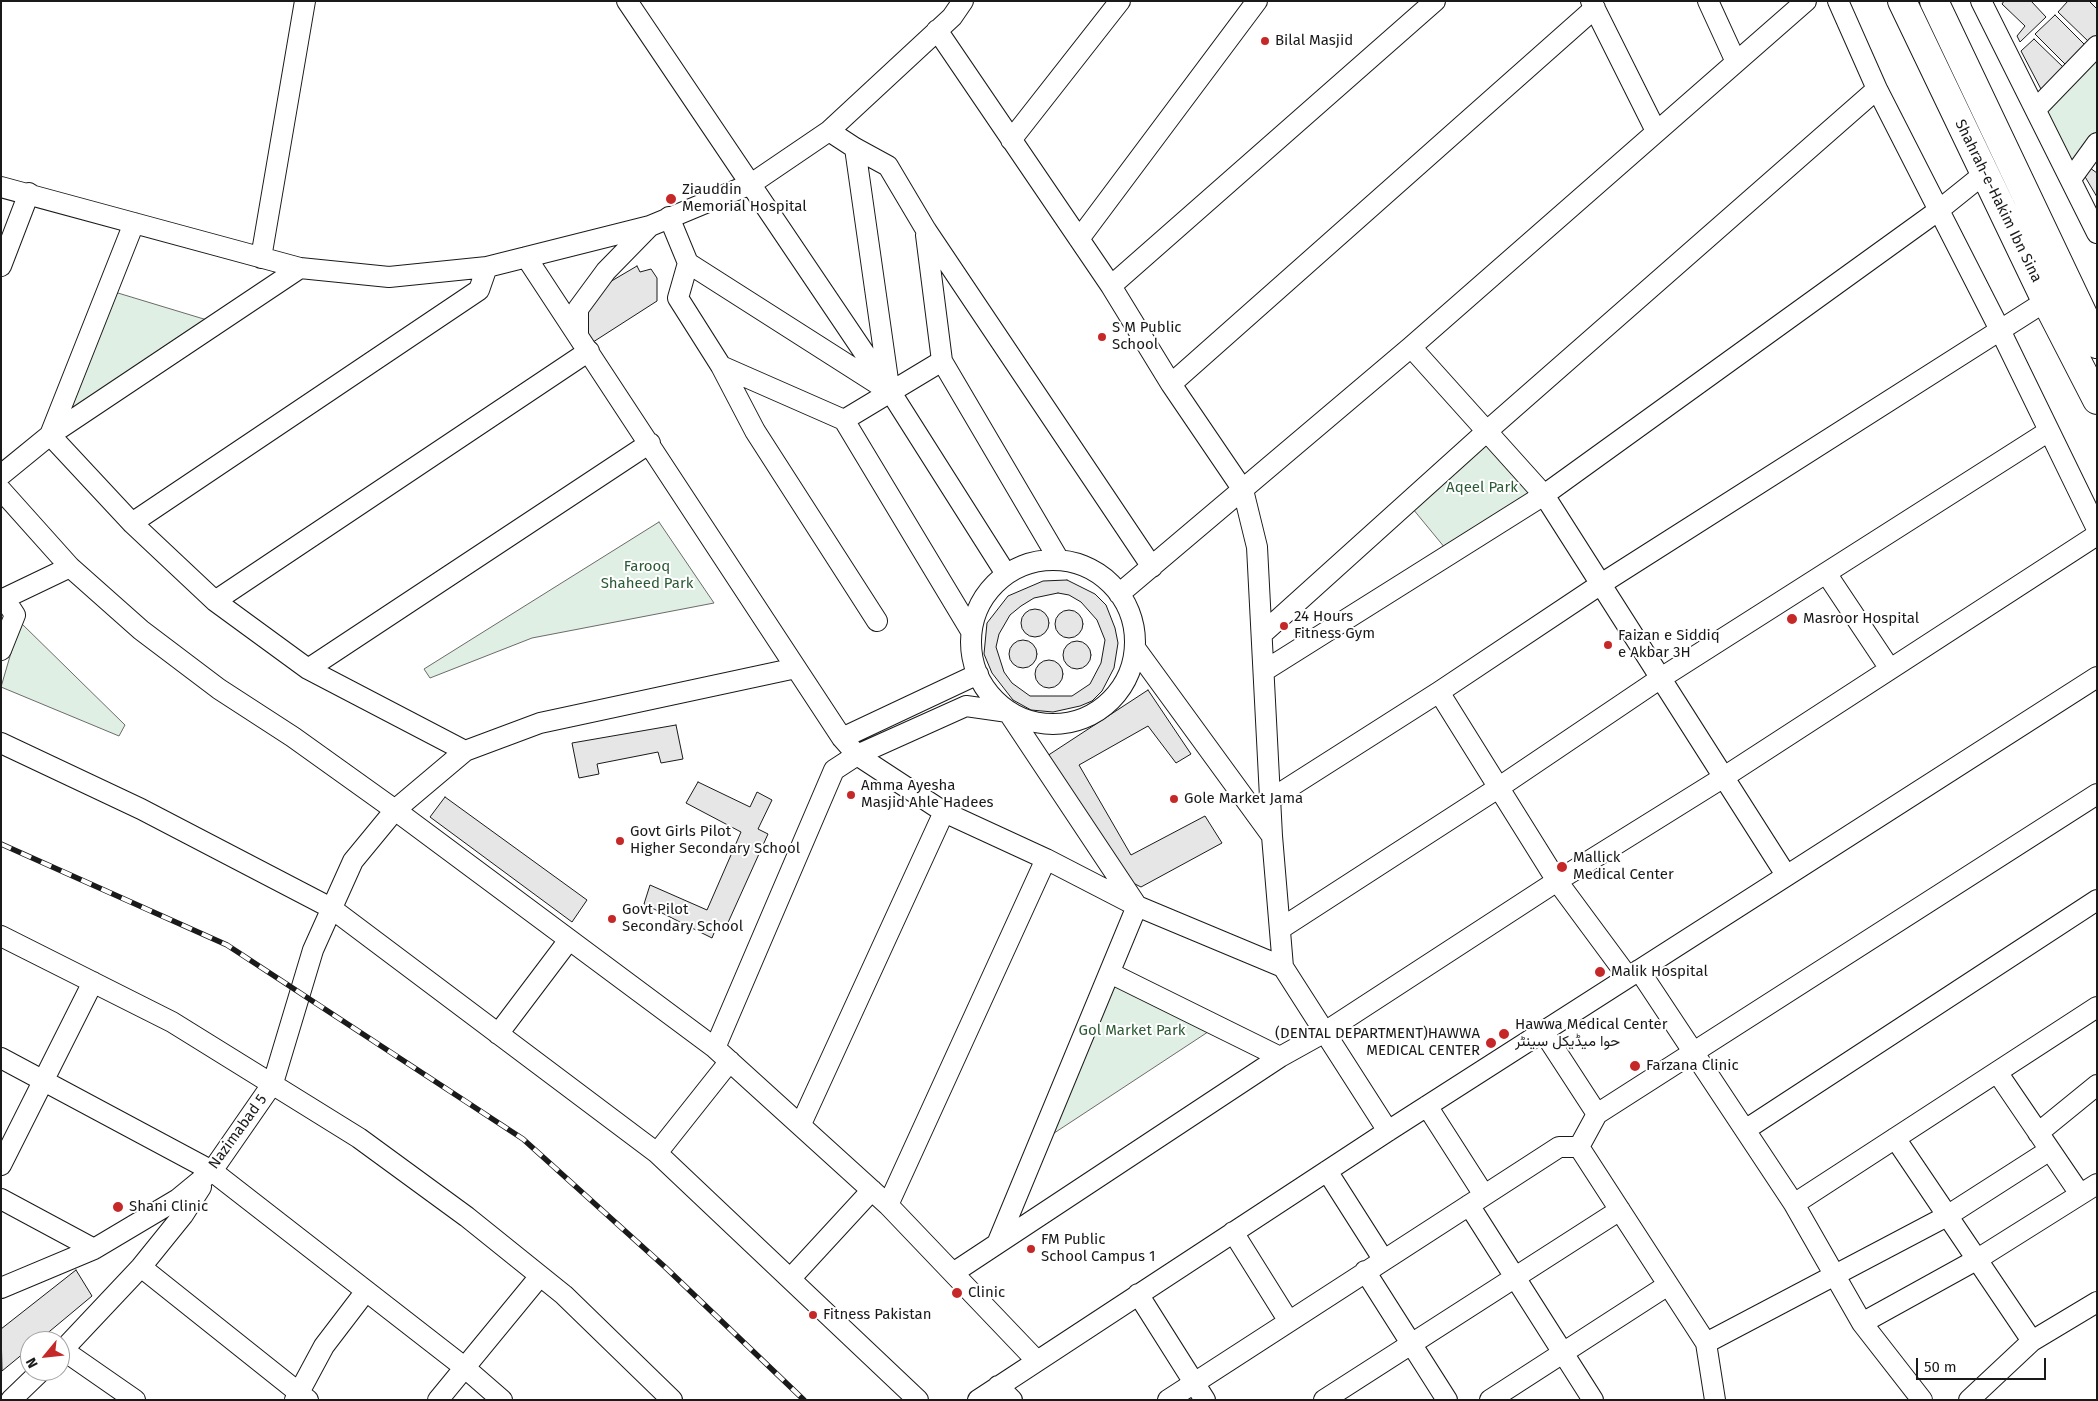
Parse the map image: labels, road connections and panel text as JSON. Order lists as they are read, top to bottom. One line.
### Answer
{"streets":{"highway":["Shahrah-e-Hakim Ibn Sina"],"street":["Nazimabad 5"]},"parks":["Aqeel Park","Farooq Shaheed Park","Gol Market Park"],"places":["Bilal Masjid","Ziauddin Memorial Hospital","S M Public School","Masroor Hospital","24 Hours Fitness Gym","Faizan e Siddiq e Akbar 3H","Amma Ayesha Masjid Ahle Hadees","Gole Market Jama","Govt Girls Pilot Higher Secondary School","Mallick Medical Center","Govt Pilot Secondary School","Malik Hospital","Hawwa Medical Center حوا میڈیکل سینٹر","(DENTAL DEPARTMENT)HAWWA MEDICAL CENTER","Farzana Clinic","Shani Clinic","FM Public School Campus 1","Clinic","Fitness Pakistan"],"scale_bar":"50 m","north":"bottom left"}
